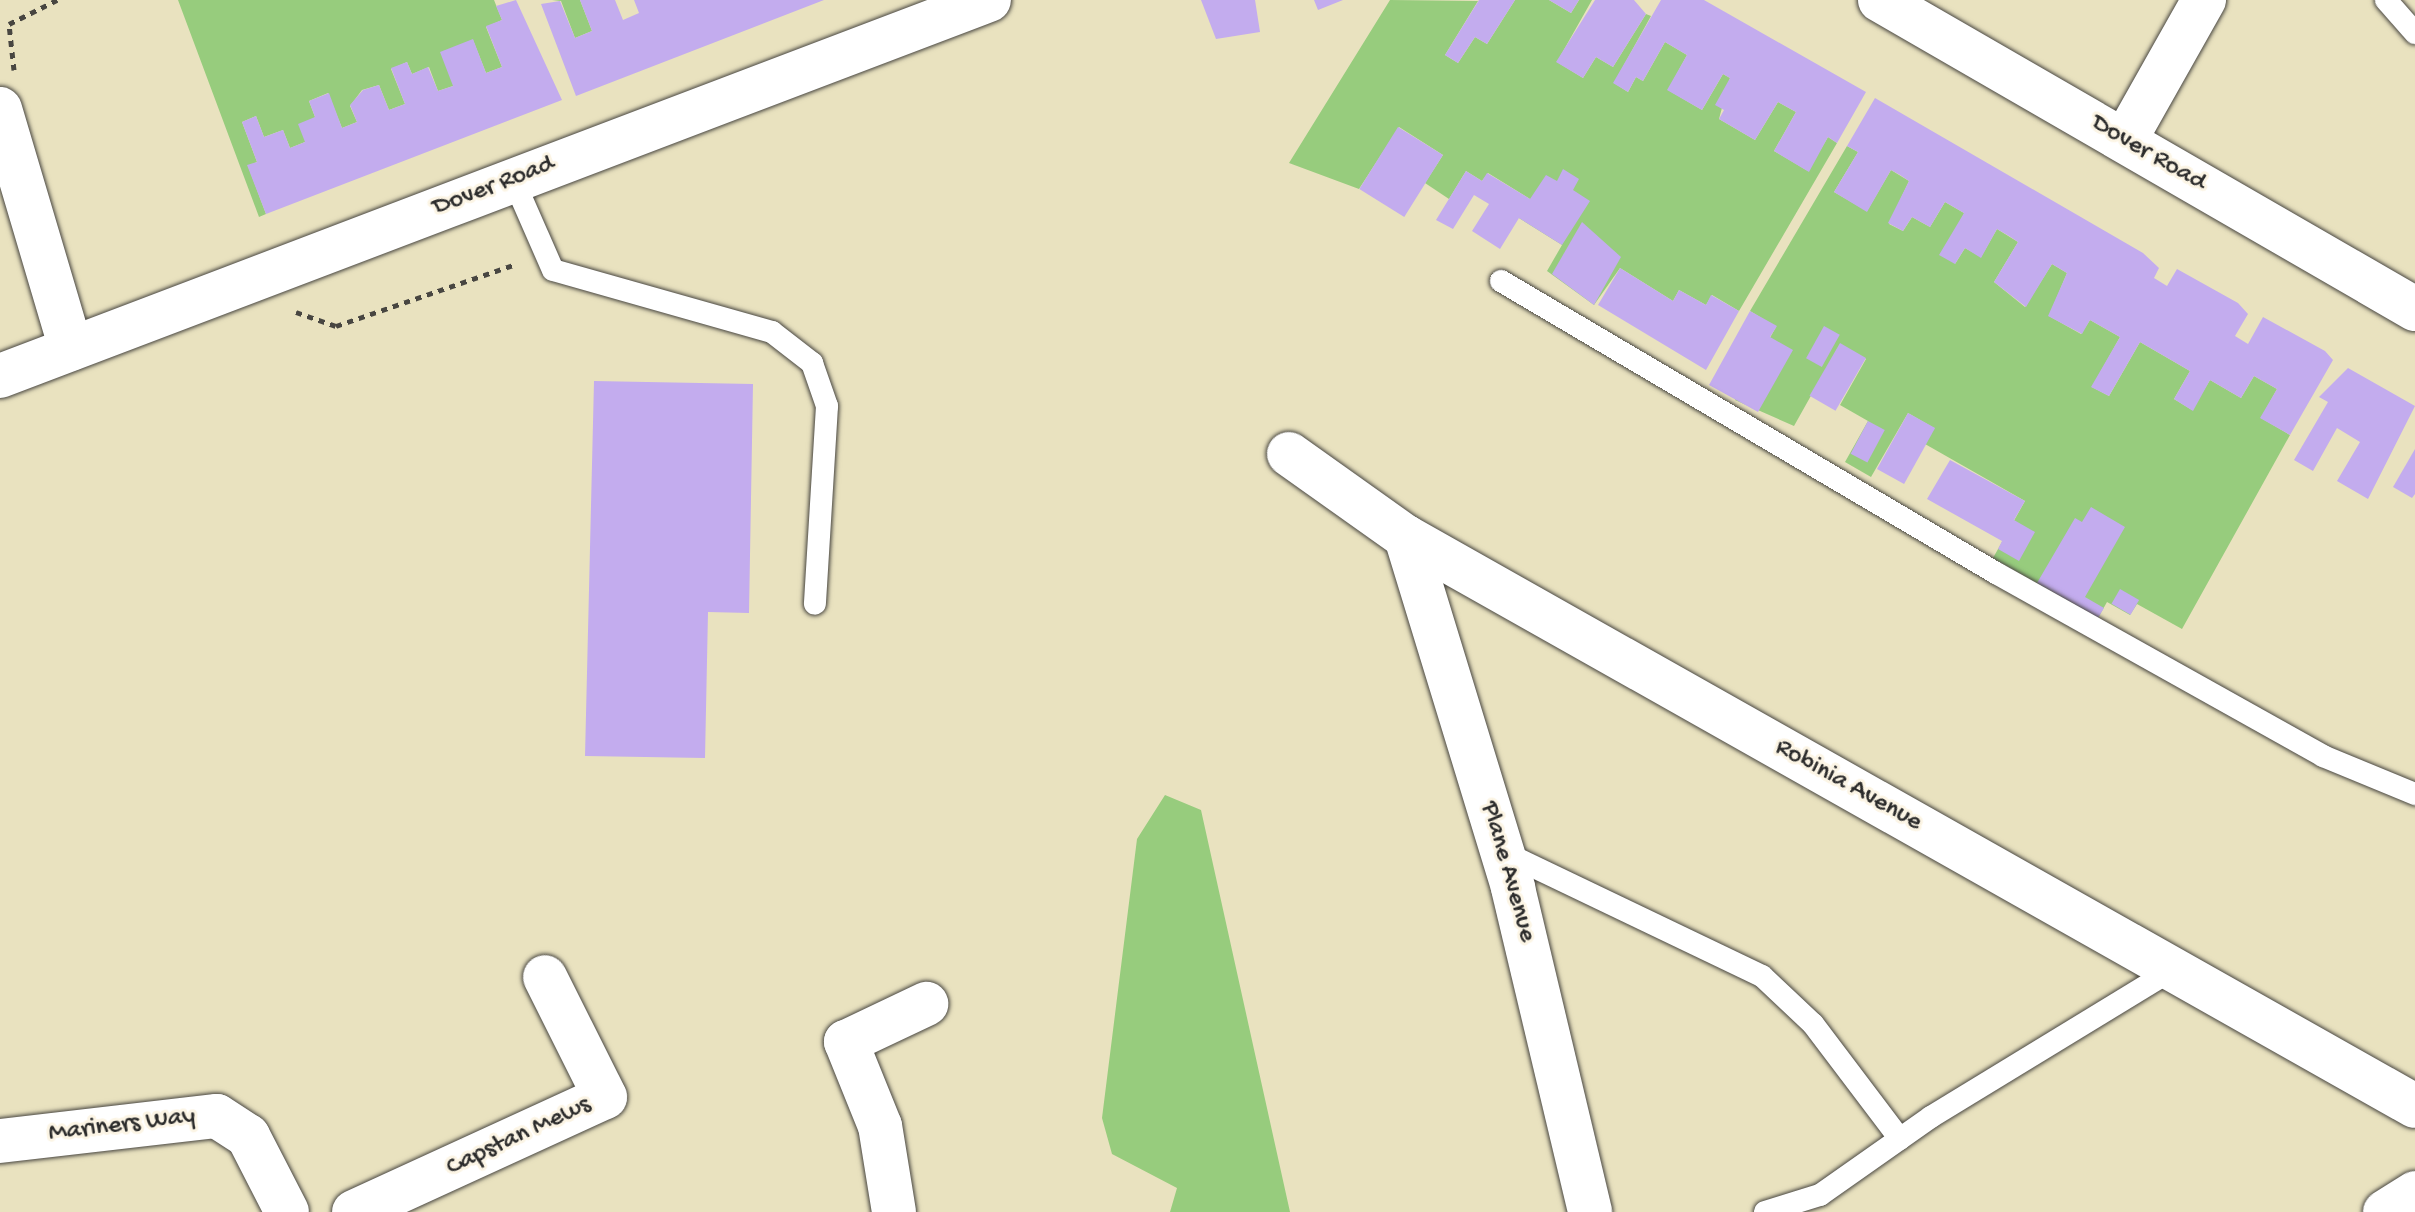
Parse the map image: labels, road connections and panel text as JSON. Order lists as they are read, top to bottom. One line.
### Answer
{"streets":{"street":["Dover Road","Robinia Avenue","Plane Avenue","Mariners Way","Capstan Mews"]},"crossings":[["Robinia Avenue","Plane Avenue"]]}
